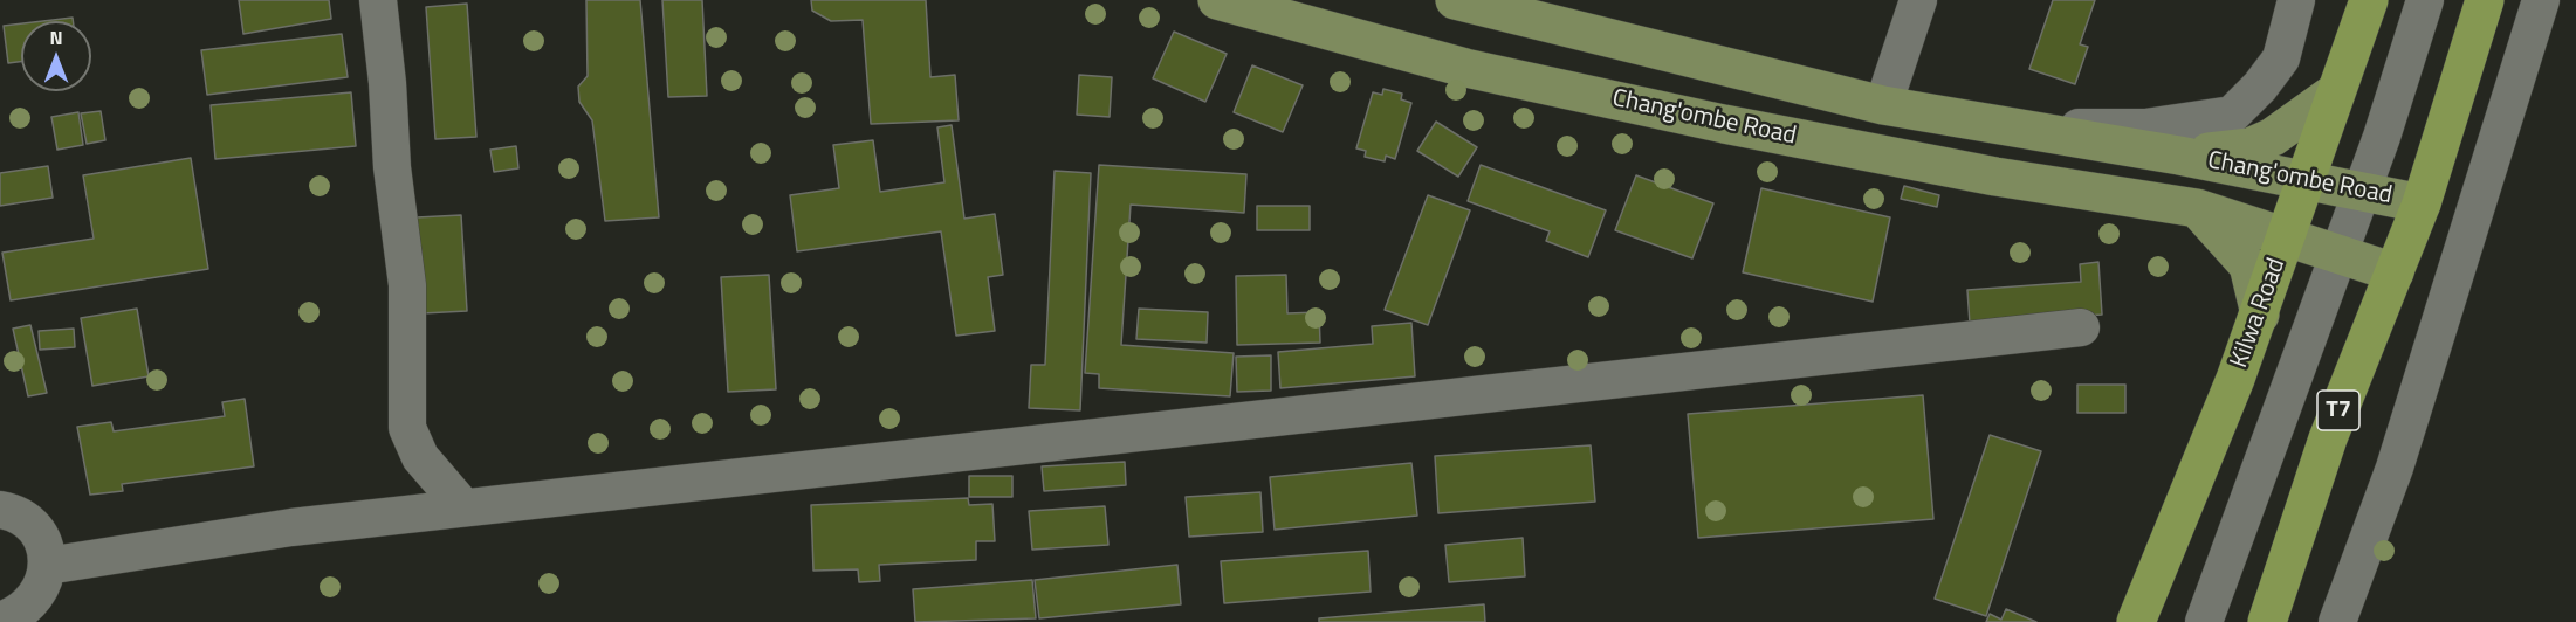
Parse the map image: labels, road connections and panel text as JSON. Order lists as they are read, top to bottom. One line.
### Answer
{"streets":{"highway":["Kilwa Road","T7"],"main road":["Chang'ombe Road"]},"crossings":[["Chang'ombe Road","Kilwa Road"],["Chang'ombe Road","T7"]],"north":"top"}
